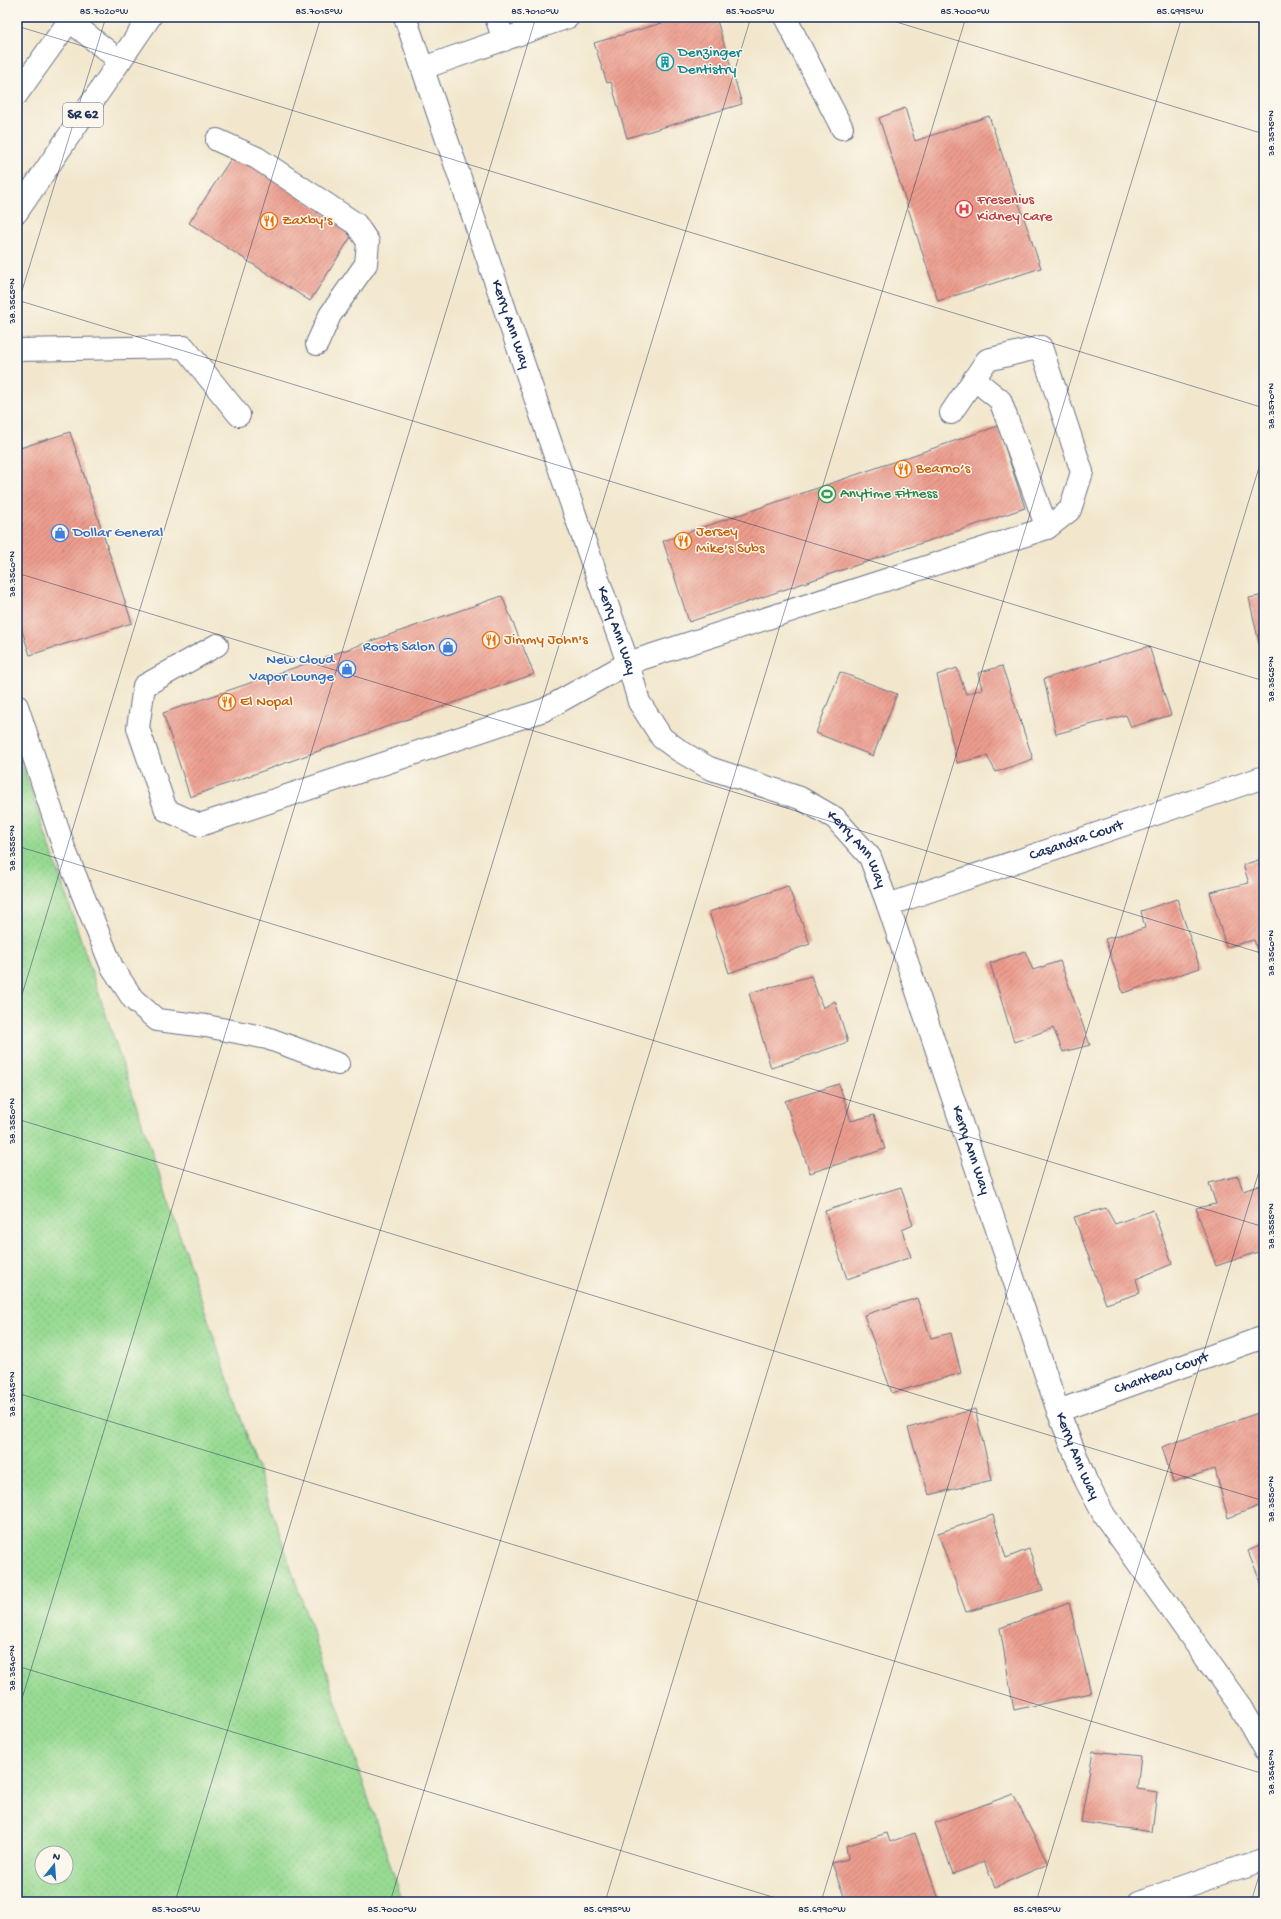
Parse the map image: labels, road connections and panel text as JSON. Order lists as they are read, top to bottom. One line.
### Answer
{"streets":{"street":["SR 62","Kerry Ann Way","Casandra Court","Chanteau Court"]},"crossings":[["Kerry Ann Way","Casandra Court"],["Kerry Ann Way","Chanteau Court"]],"places":{"building":["Denzinger Dentistry"],"hospital":["Fresenius Kidney Care"],"restaurant":["Zaxby's","Bearno’s","Jersey Mike's Subs","Jimmy John's","El Nopal"],"sports":["Anytime Fitness"],"shop":["Dollar General","Roots Salon","New Cloud Vapor Lounge"]},"north":"top","coordinates":["85.7020°W","85.7015°W","85.7010°W","85.7005°W","85.7000°W","85.6995°W","38.3575°N","38.3565°N","38.3570°N","38.3560°N","38.3555°N","38.3550°N","38.3545°N","38.3540°N","85.6990°W","85.6985°W"]}
